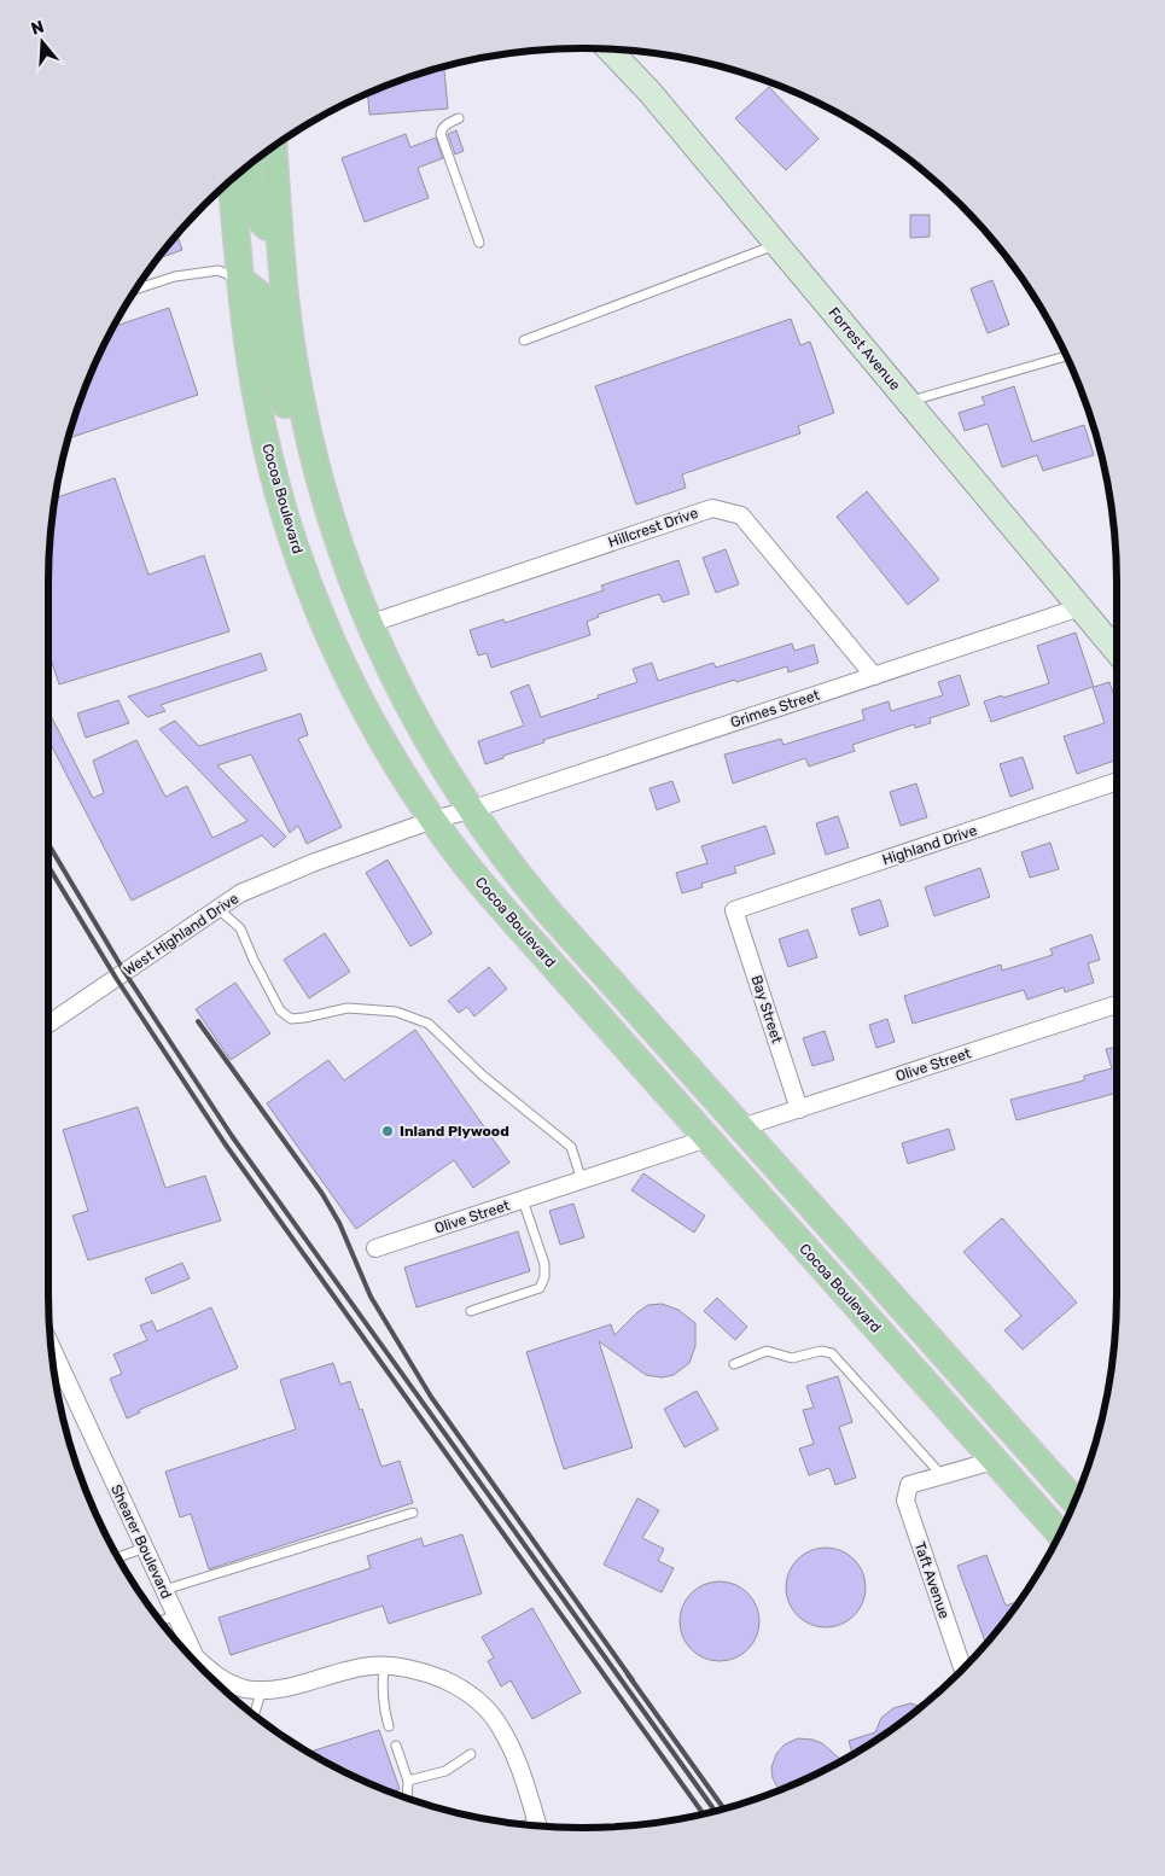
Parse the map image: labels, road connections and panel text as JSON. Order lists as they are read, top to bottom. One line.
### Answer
{"streets":{"main road":["Cocoa Boulevard"],"street":["Forrest Avenue","Hillcrest Drive","Grimes Street","Highland Drive","West Highland Drive","Bay Street","Olive Street","Shearer Boulevard","Taft Avenue"]},"crossings":[["Forrest Avenue","Grimes Street"],["Cocoa Boulevard","West Highland Drive"],["Cocoa Boulevard","Olive Street"],["Hillcrest Drive","Grimes Street"],["Grimes Street","West Highland Drive"],["Highland Drive","Bay Street"],["Bay Street","Olive Street"]],"places":["Inland Plywood"],"north":"top"}
